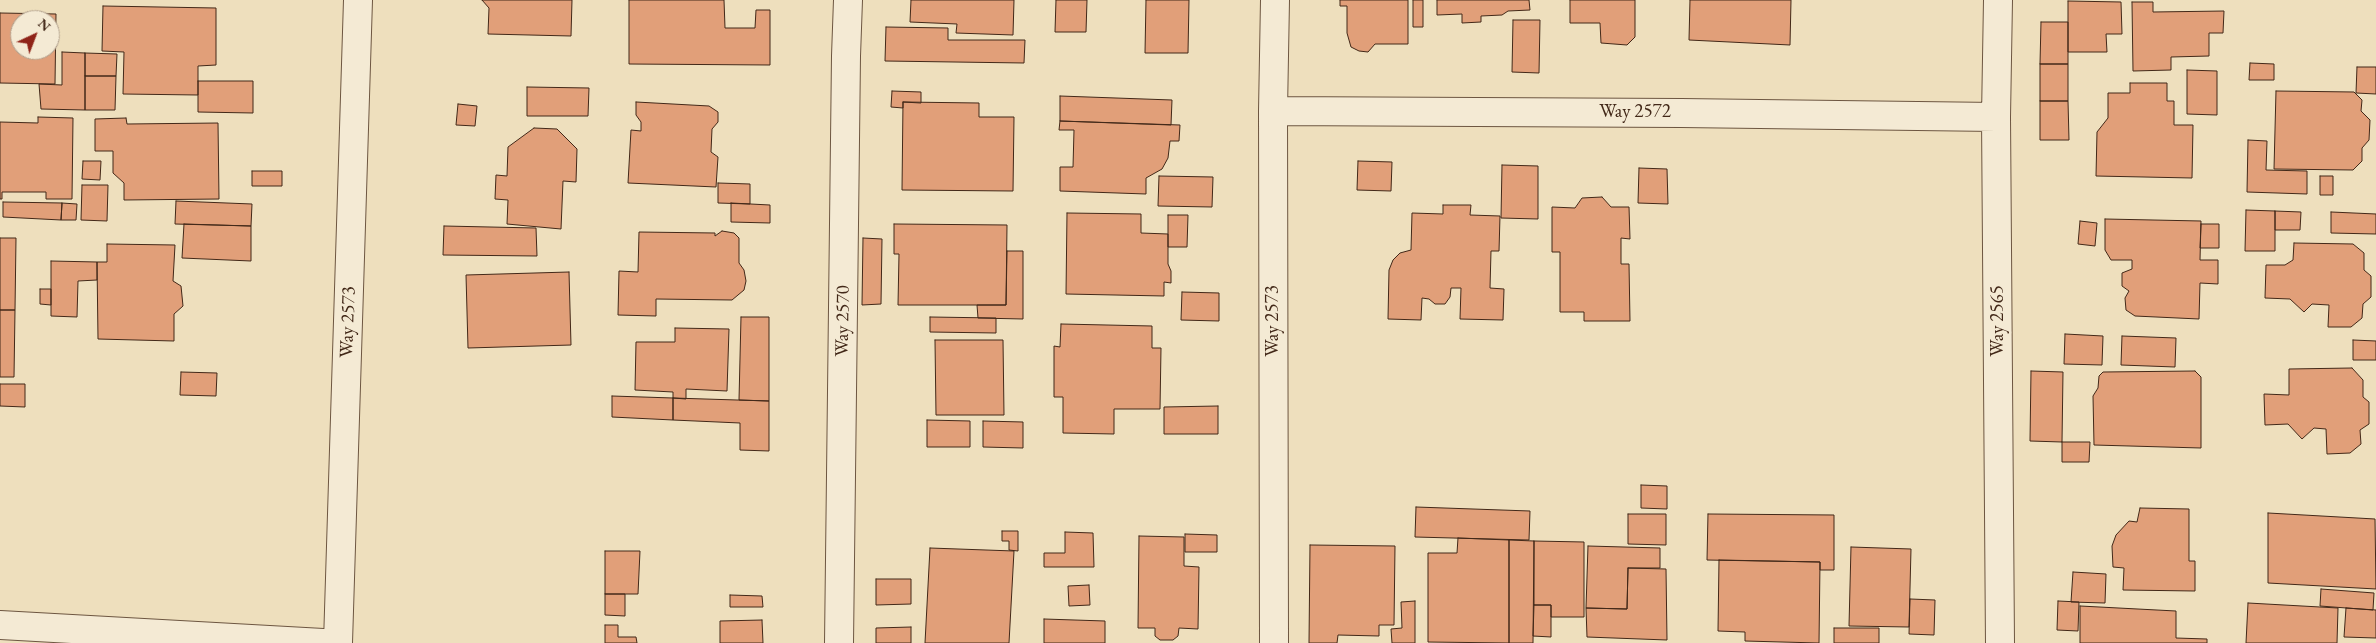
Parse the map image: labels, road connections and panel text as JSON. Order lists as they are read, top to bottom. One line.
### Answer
{"streets":{"street":["Way 2572","Way 2570","Way 2573","Way 2565"]},"crossings":[["Way 2572","Way 2573"],["Way 2572","Way 2565"]],"north":"top right"}
